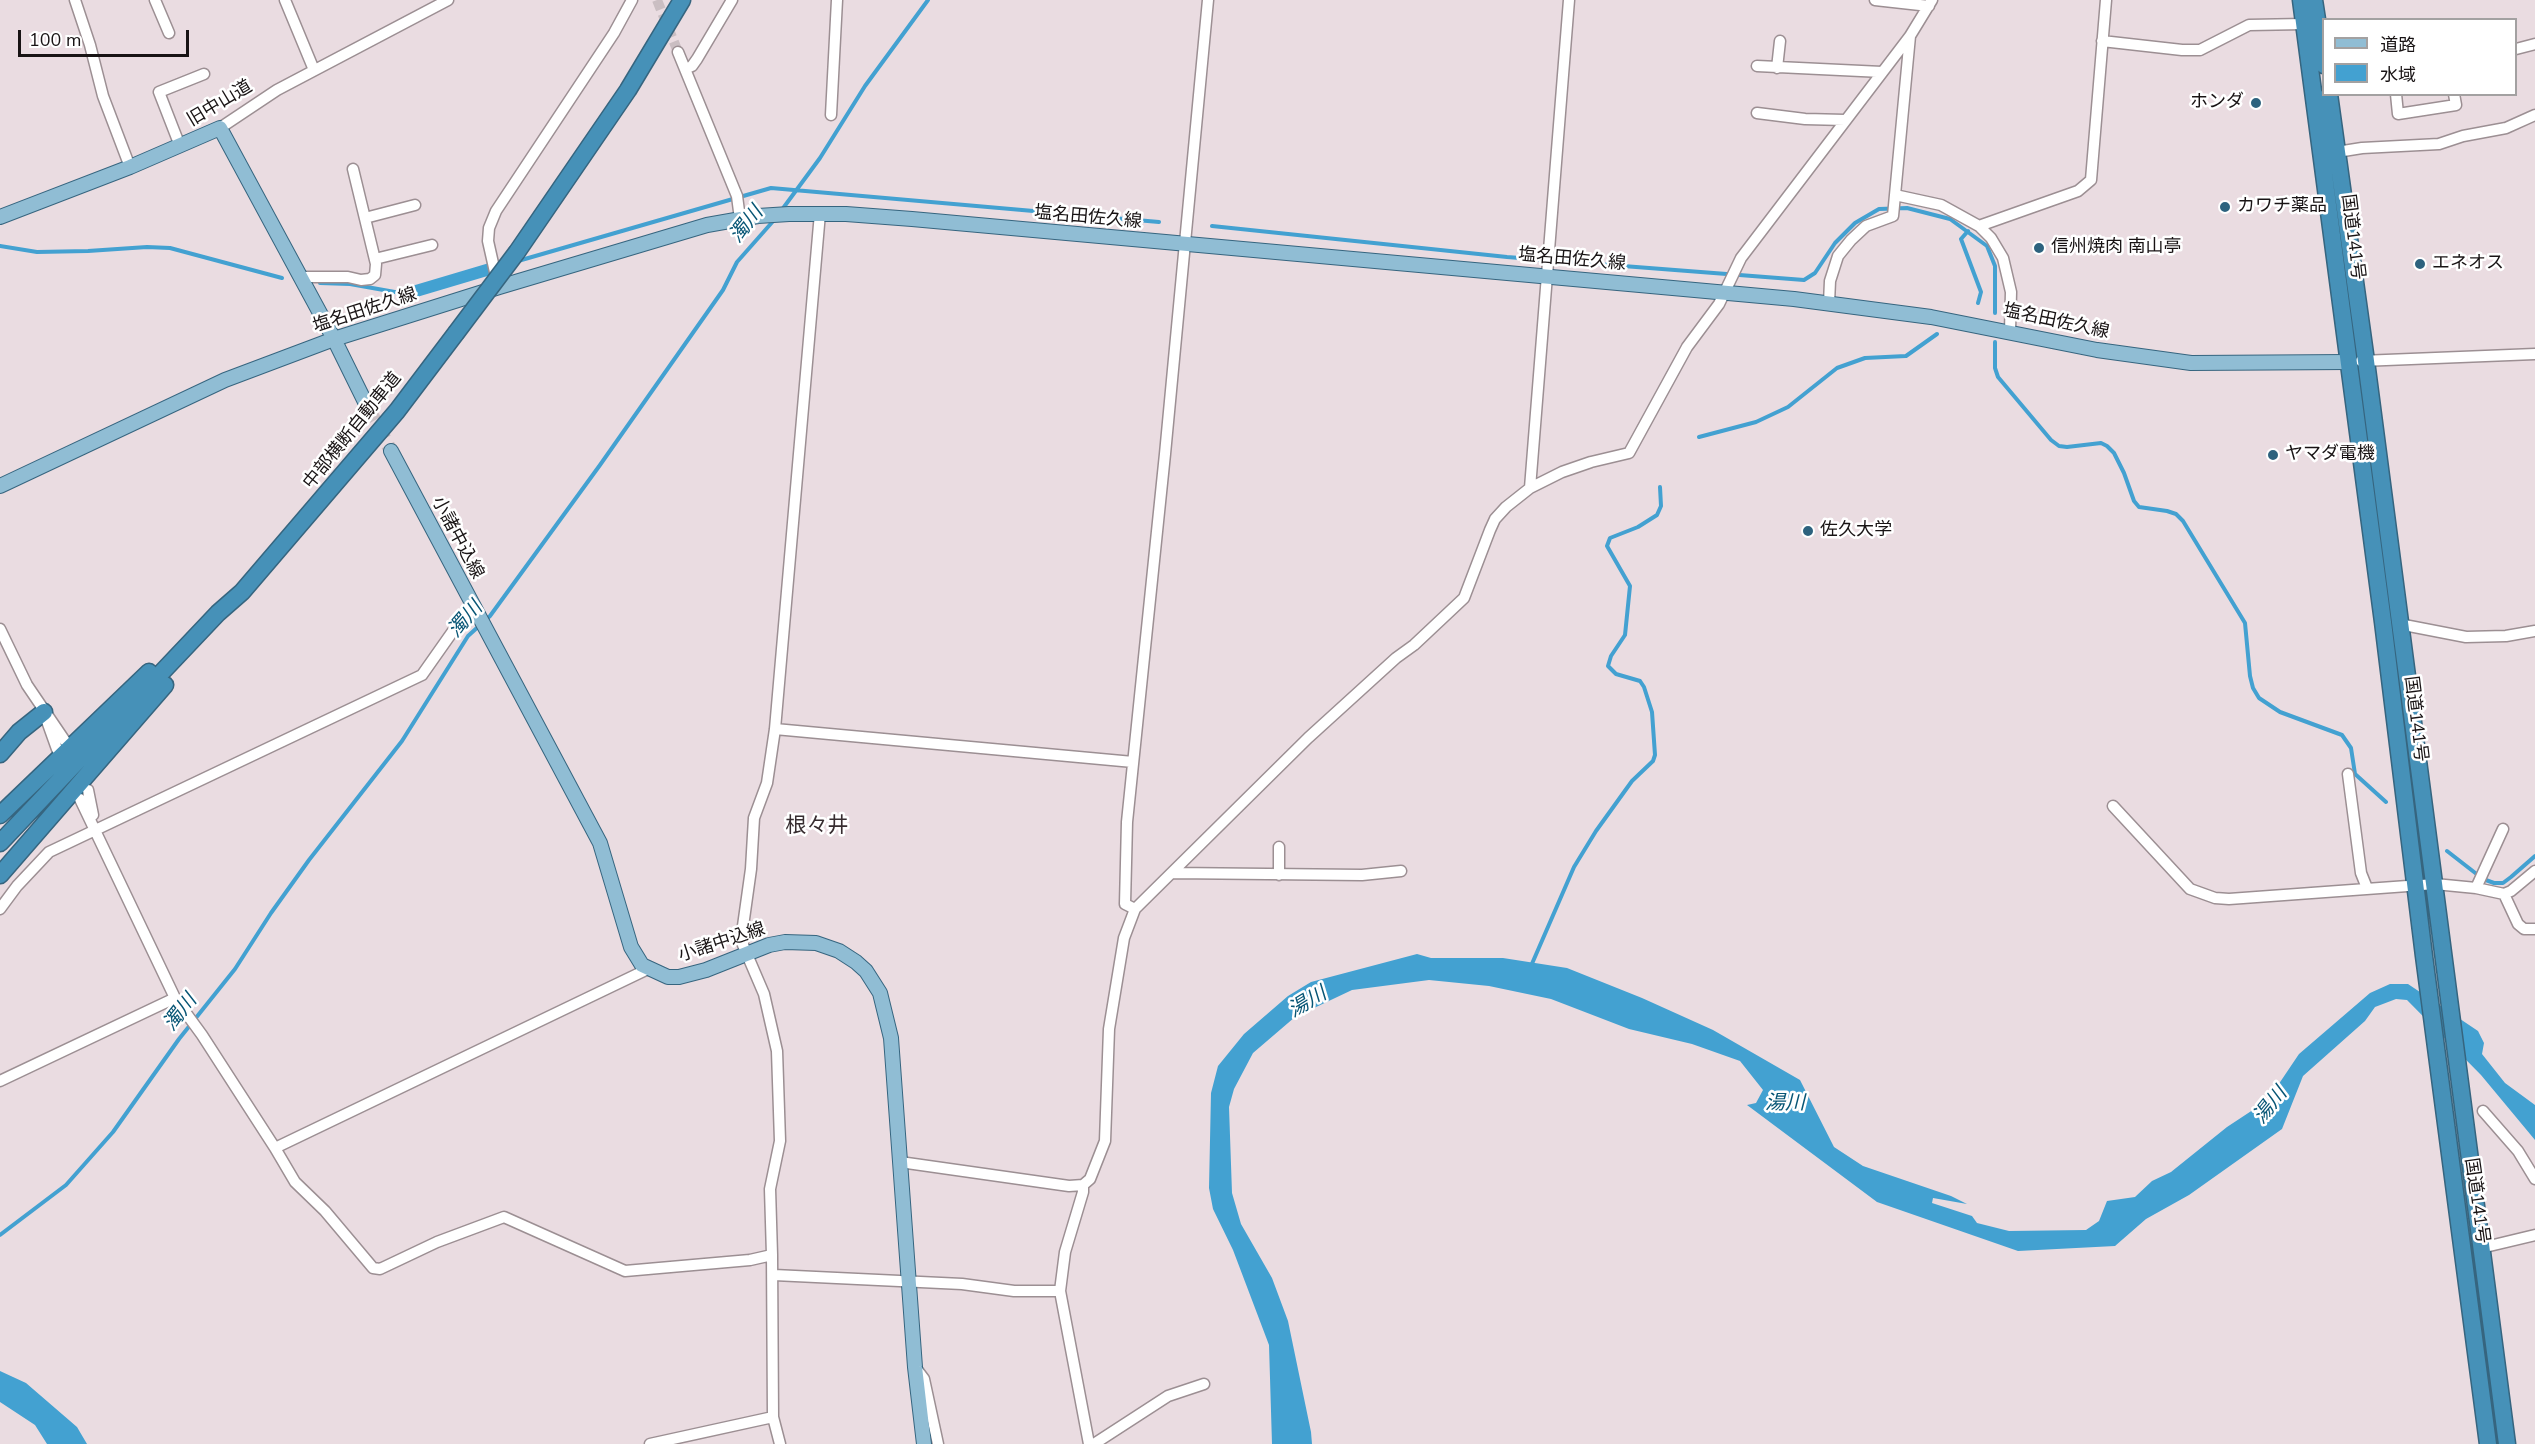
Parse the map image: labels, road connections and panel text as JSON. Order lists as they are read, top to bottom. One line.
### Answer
{"streets":{"highway":["国道141号","中部横断自動車道"],"main road":["旧中山道","塩名田佐久線","小諸中込線"]},"crossings":[["塩名田佐久線","国道141号"]],"districts":["根々井"],"water":["濁川","湯川"],"places":["ホンダ","カワチ薬品","信州焼肉 南山亭","エネオス","ヤマダ電機","佐久大学"],"legend":["道路","水域"],"scale_bar":"100 m"}
